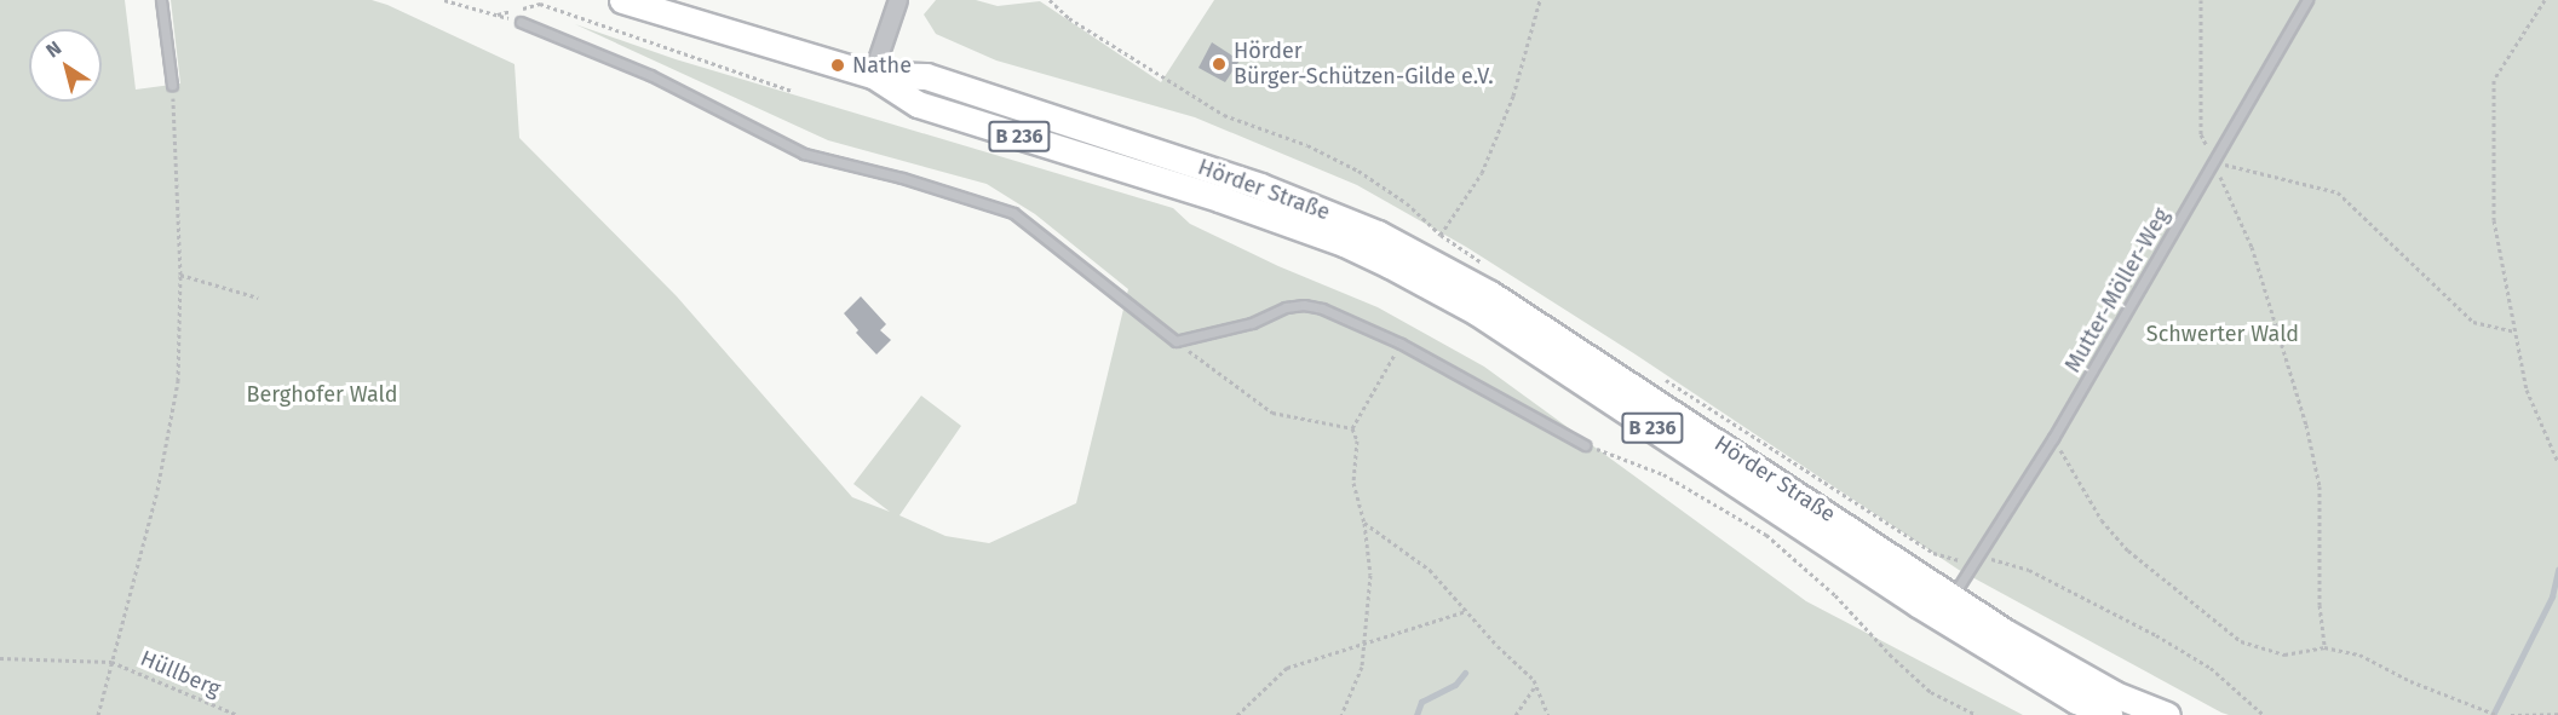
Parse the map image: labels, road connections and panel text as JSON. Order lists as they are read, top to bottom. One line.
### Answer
{"streets":{"main road":["B 236","Hörder Straße"],"lane":["Mutter-Möller-Weg"],"path":["Hüllberg"]},"crossings":[["B 236","Hörder Straße"],["Hörder Straße","Mutter-Möller-Weg"]],"parks":["Schwerter Wald","Berghofer Wald"],"places":["Hörder Bürger-Schützen-Gilde e.V.","Nathe"],"north":"top left"}
